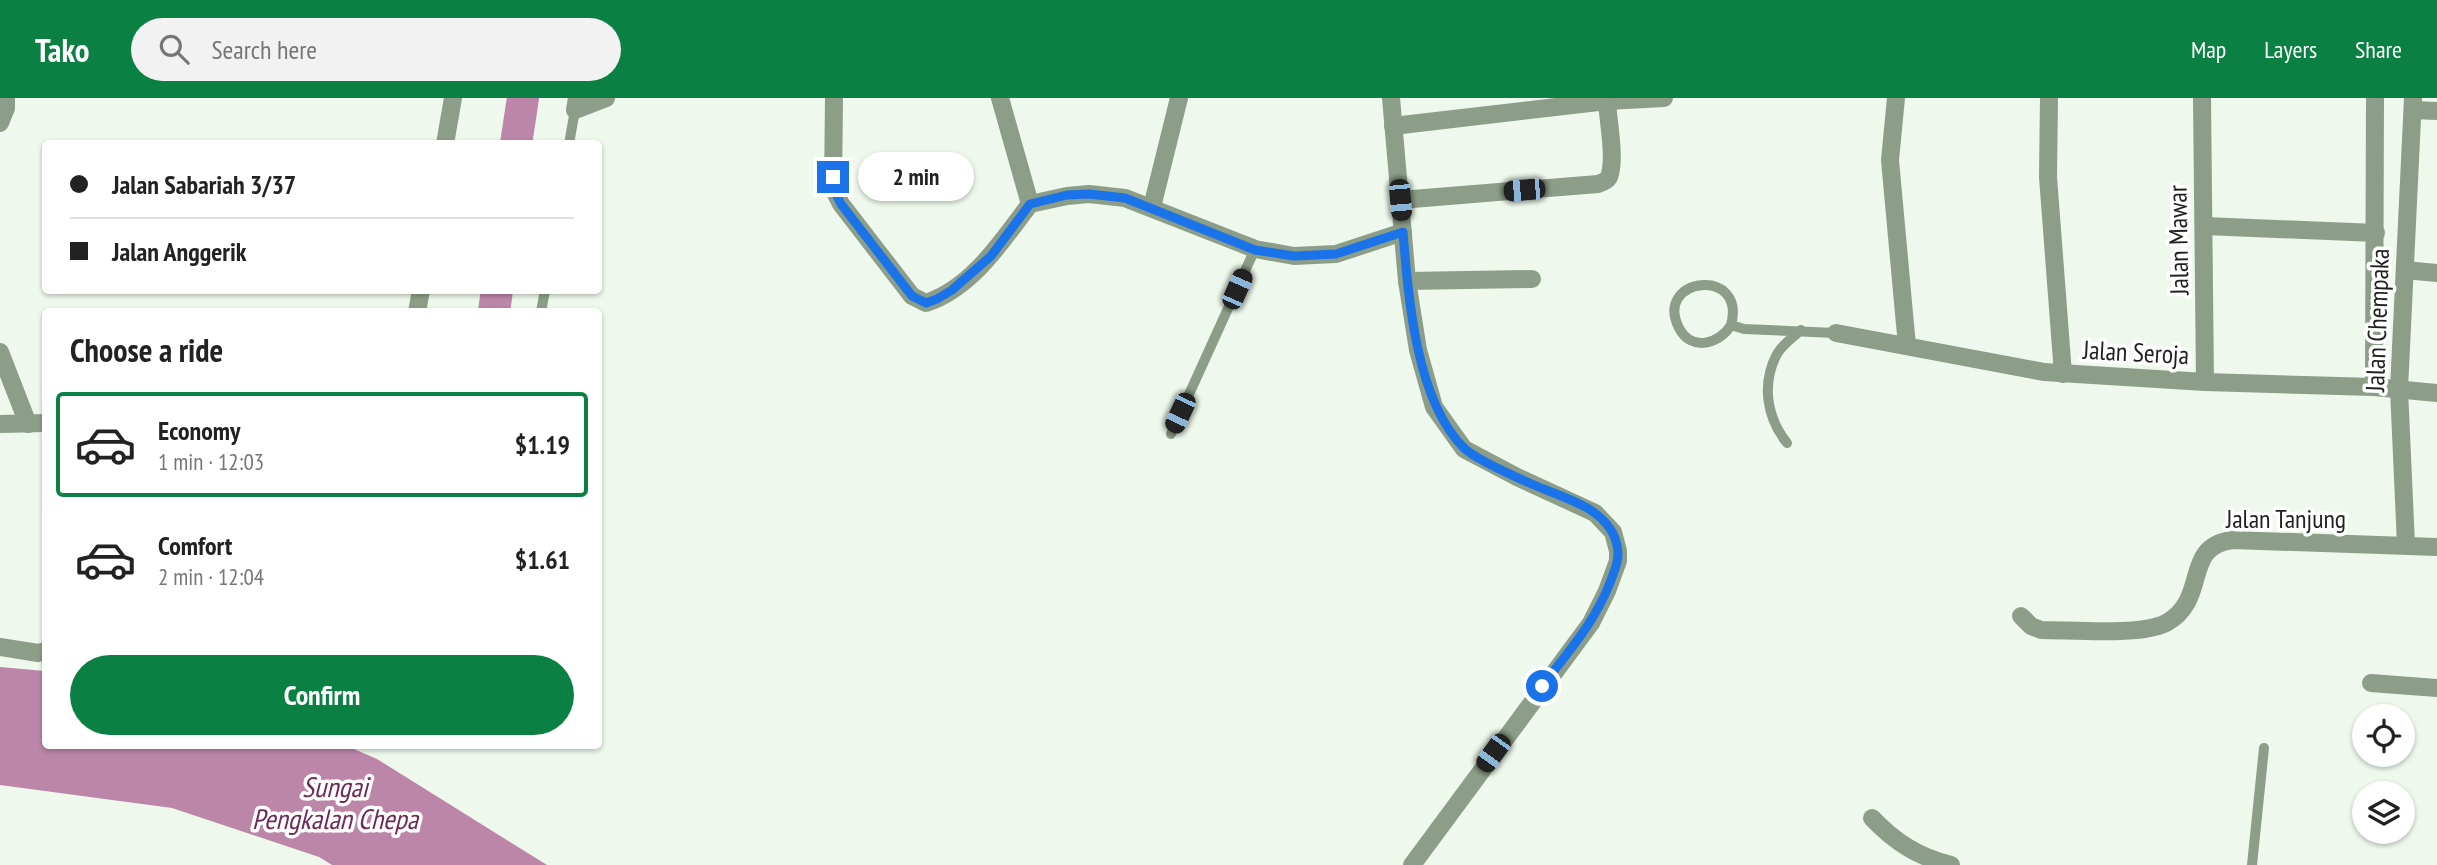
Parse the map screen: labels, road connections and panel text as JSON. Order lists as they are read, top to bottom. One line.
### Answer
{"streets":{"street":["Jalan Mawar","Jalan Chempaka","Jalan Seroja","Jalan Tanjung"]},"crossings":[["Jalan Mawar","Jalan Seroja"],["Jalan Chempaka","Jalan Seroja"],["Jalan Chempaka","Jalan Tanjung"]],"water":["Sungai Pengkalan Chepa"],"page":{"header":"Tako","search":"Search here","nav":["Map","Layers","Share"],"banner":["Jalan Sabariah 3/37","Jalan Anggerik"],"bubble":"2 min","heading":"Choose a ride","list":[{"name":"Economy","note":"1 min · 12:03","value":"$1.19"},{"name":"Comfort","note":"2 min · 12:04","value":"$1.61"}],"buttons":"Confirm"}}
